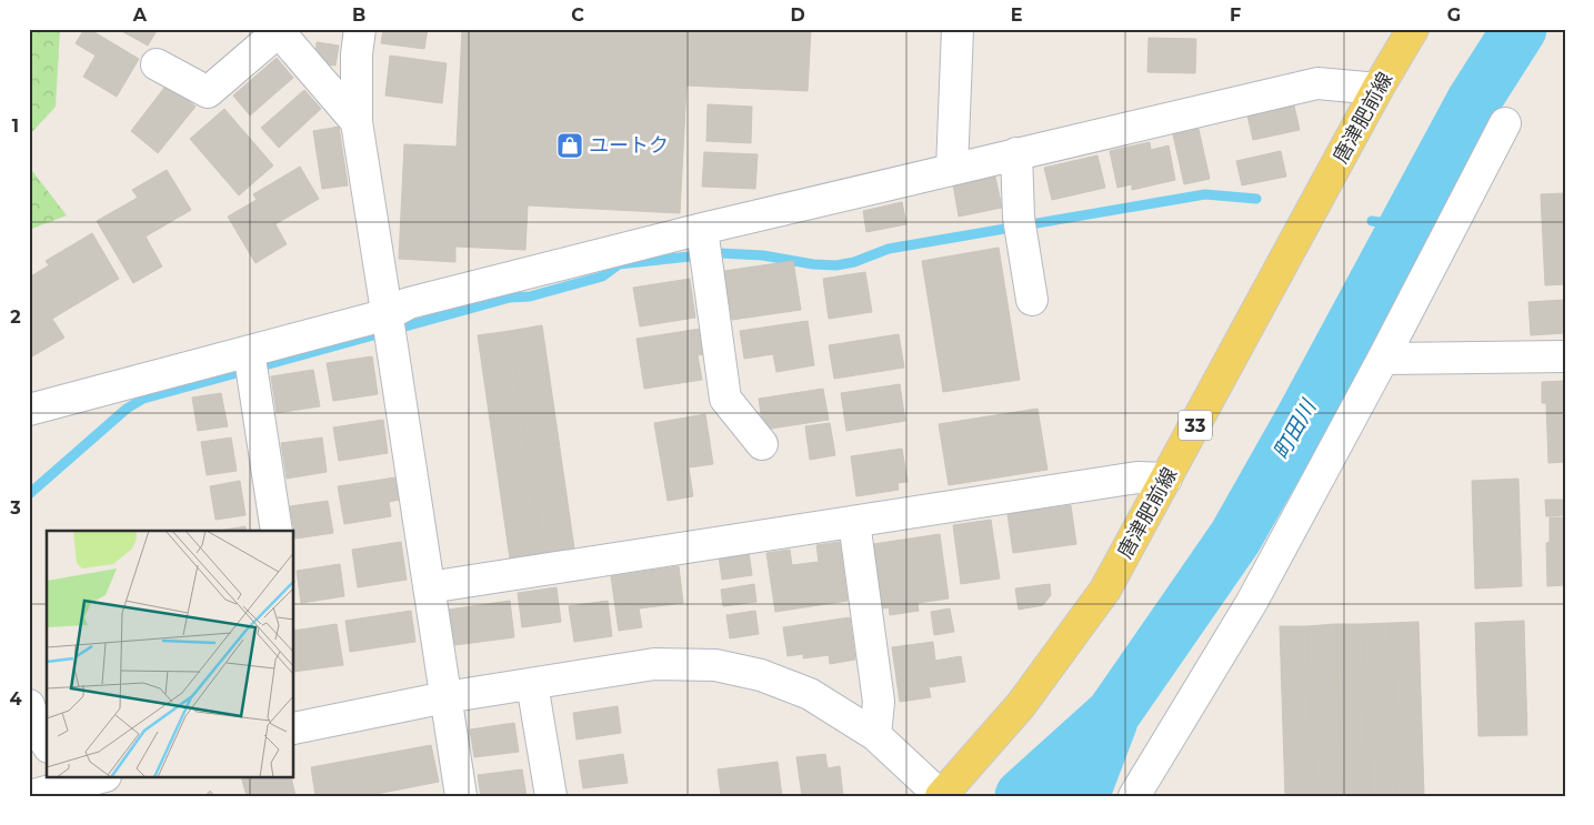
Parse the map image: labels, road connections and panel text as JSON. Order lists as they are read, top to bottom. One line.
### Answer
{"streets":{"main road":["唐津肥前線","33"]},"water":["町田川"],"places":{"shop":["ユートク"]},"grid":{"columns":["A","B","C","D","E","F","G"],"rows":["1","2","3","4"]}}
